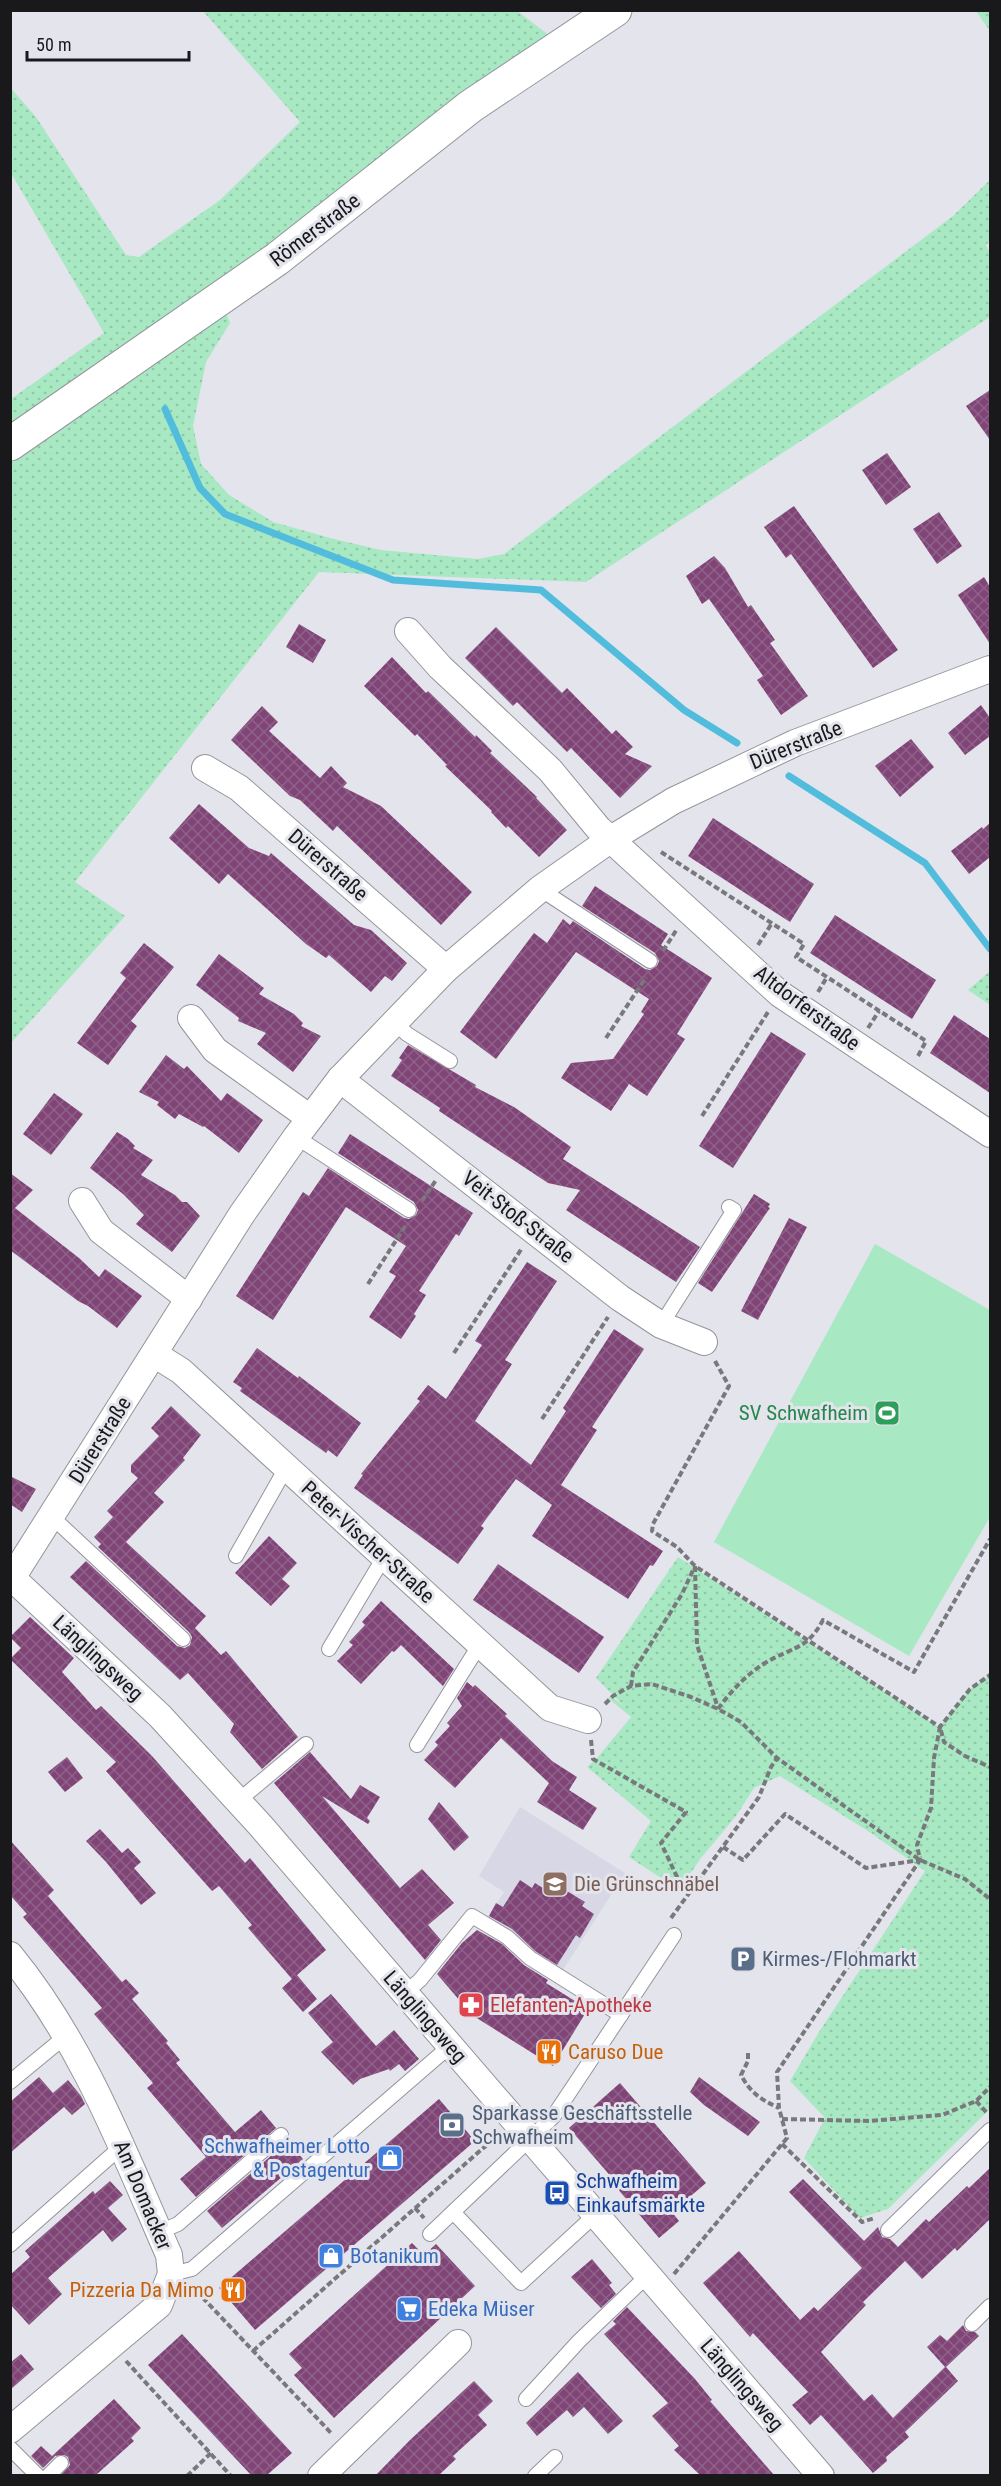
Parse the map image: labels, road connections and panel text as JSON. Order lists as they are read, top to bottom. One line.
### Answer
{"streets":{"street":["Römerstraße","Dürerstraße","Altdorferstraße","Veit-Stoß-Straße","Peter-Vischer-Straße","Länglingsweg","Am Domacker"]},"crossings":[["Dürerstraße","Altdorferstraße"],["Dürerstraße","Veit-Stoß-Straße"],["Dürerstraße","Peter-Vischer-Straße"],["Dürerstraße","Länglingsweg"]],"places":{"sports":["SV Schwafheim"],"school or university":["Die Grünschnäbel"],"parking":["Kirmes-/Flohmarkt"],"pharmacy":["Elefanten-Apotheke"],"restaurant":["Caruso Due","Pizzeria Da Mimo"],"bank":["Sparkasse Geschäftsstelle Schwafheim"],"shop":["Schwafheimer Lotto & Postagentur","Botanikum"],"bus stop":["Schwafheim Einkaufsmärkte"],"supermarket":["Edeka Müser"]},"scale_bar":"50 m"}
